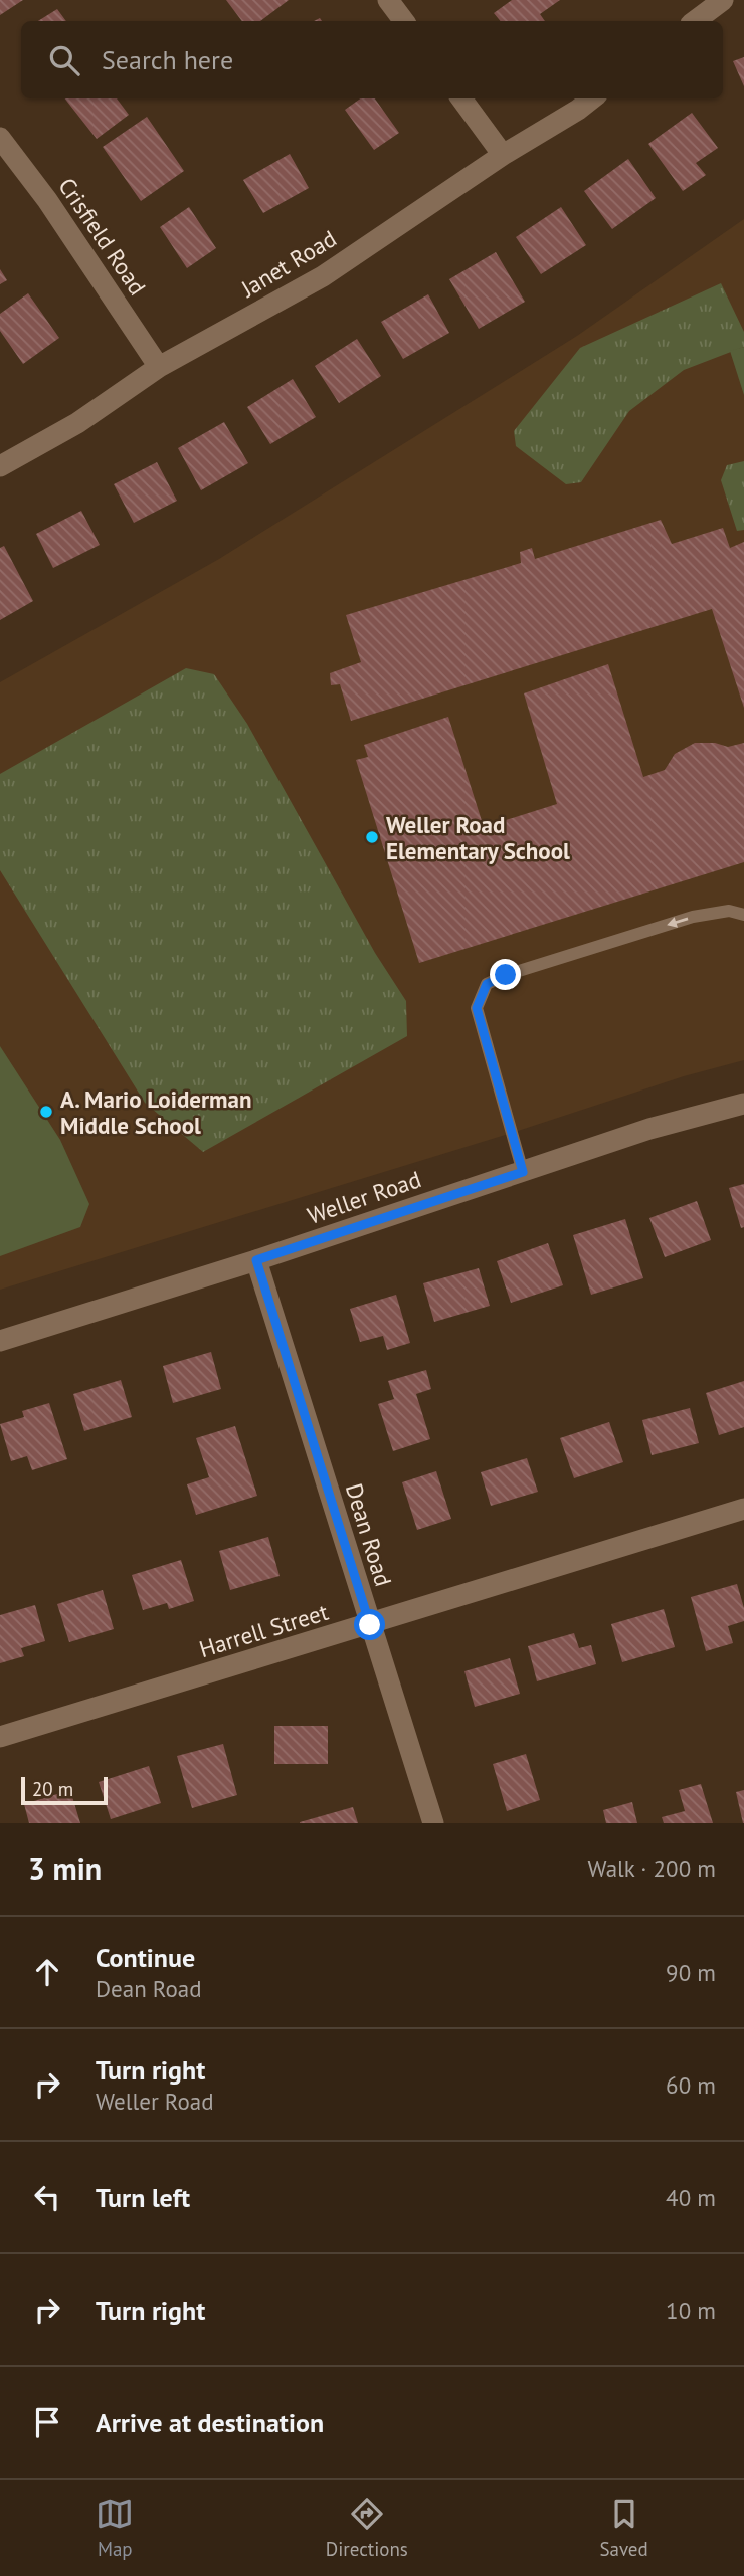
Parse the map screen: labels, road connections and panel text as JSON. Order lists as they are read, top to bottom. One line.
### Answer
{"streets":{"street":["Crisfield Road","Janet Road","Weller Road","Dean Road","Harrell Street"]},"crossings":[["Crisfield Road","Janet Road"],["Weller Road","Dean Road"],["Dean Road","Harrell Street"]],"places":["Weller Road Elementary School","A. Mario Loiderman Middle School"],"scale_bar":"20 m","page":{"search":"Search here","scale":"20 m","heading":["3 min","Walk · 200 m"],"list":[["Continue","Dean Road","90 m"],["Turn right","Weller Road","60 m"],["Turn left","40 m"],["Turn right","10 m"],"Arrive at destination"],"nav":["Map","Directions","Saved"]}}
